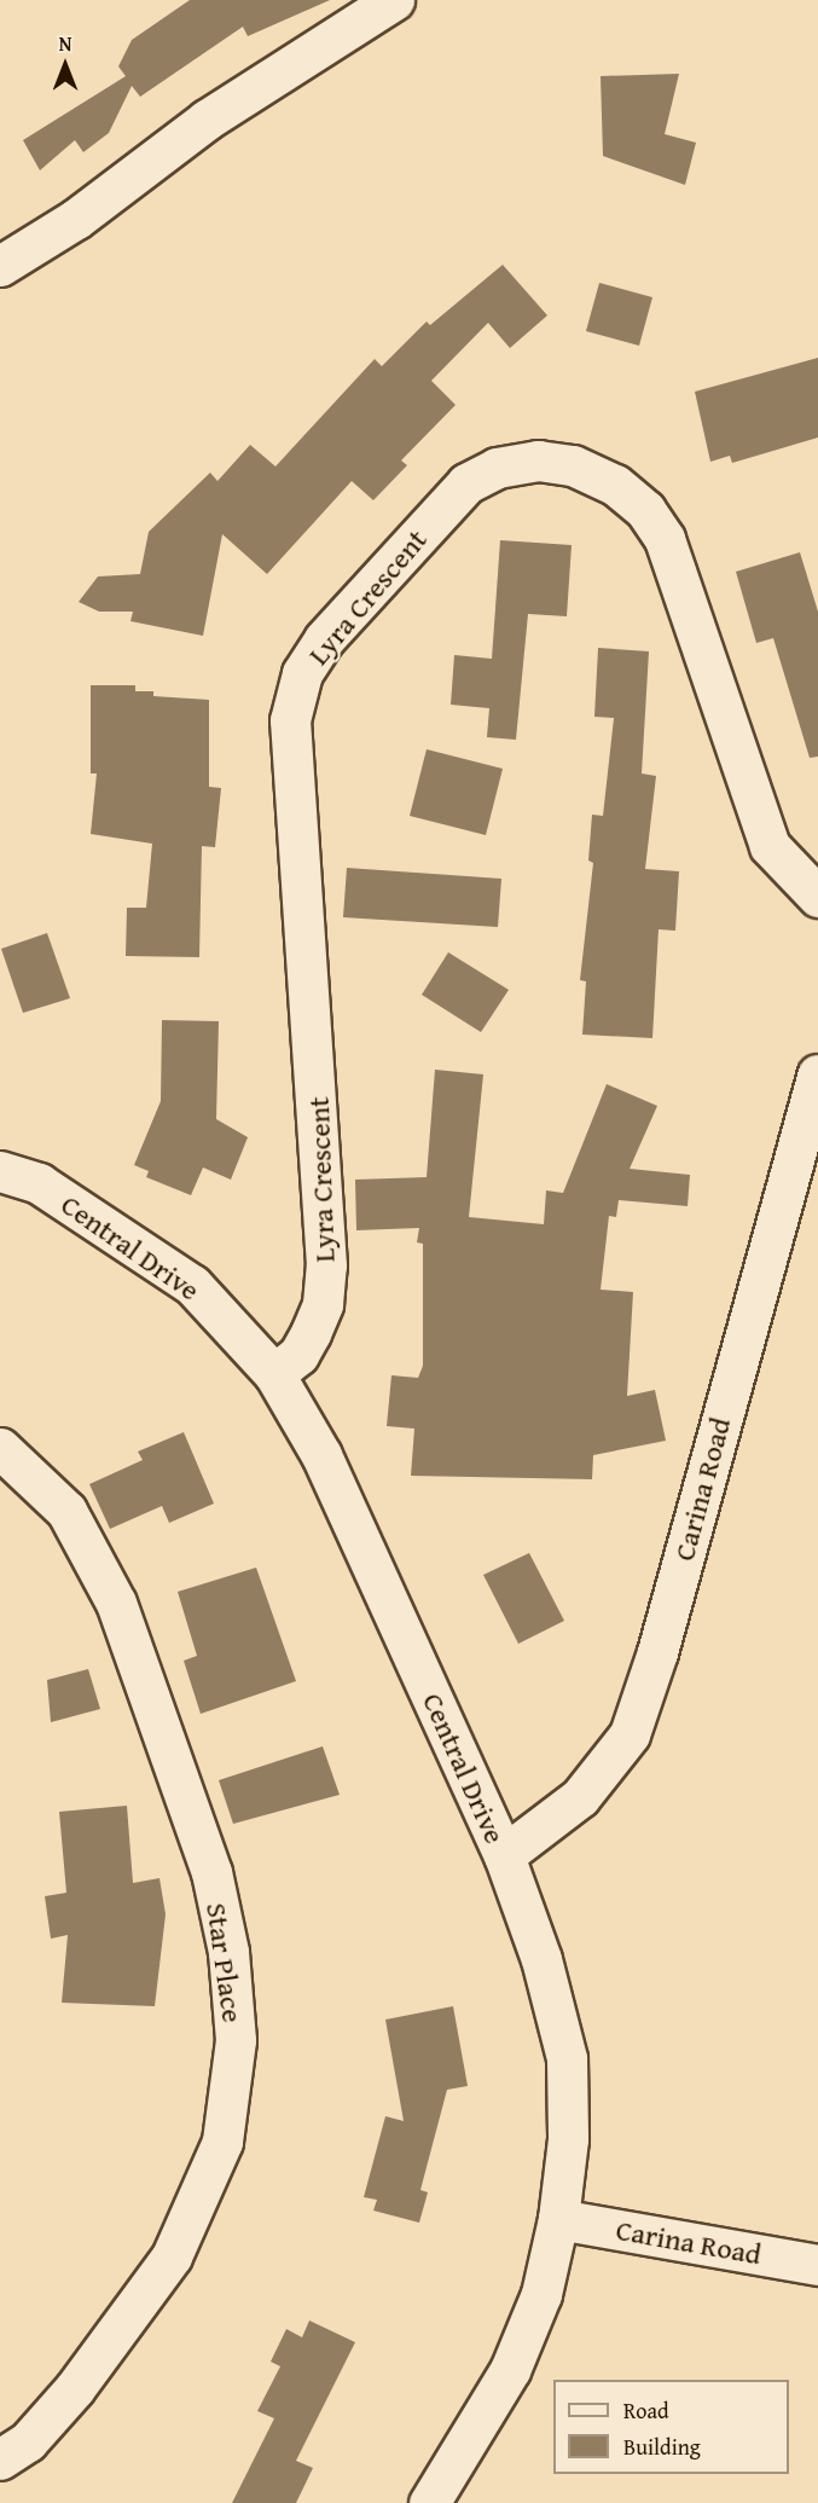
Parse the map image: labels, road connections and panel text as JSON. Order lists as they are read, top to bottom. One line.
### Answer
{"streets":{"street":["Lyra Crescent","Central Drive","Carina Road","Star Place"]},"crossings":[["Lyra Crescent","Central Drive"],["Central Drive","Carina Road"]],"legend":["Road","Building"],"north":"top"}
